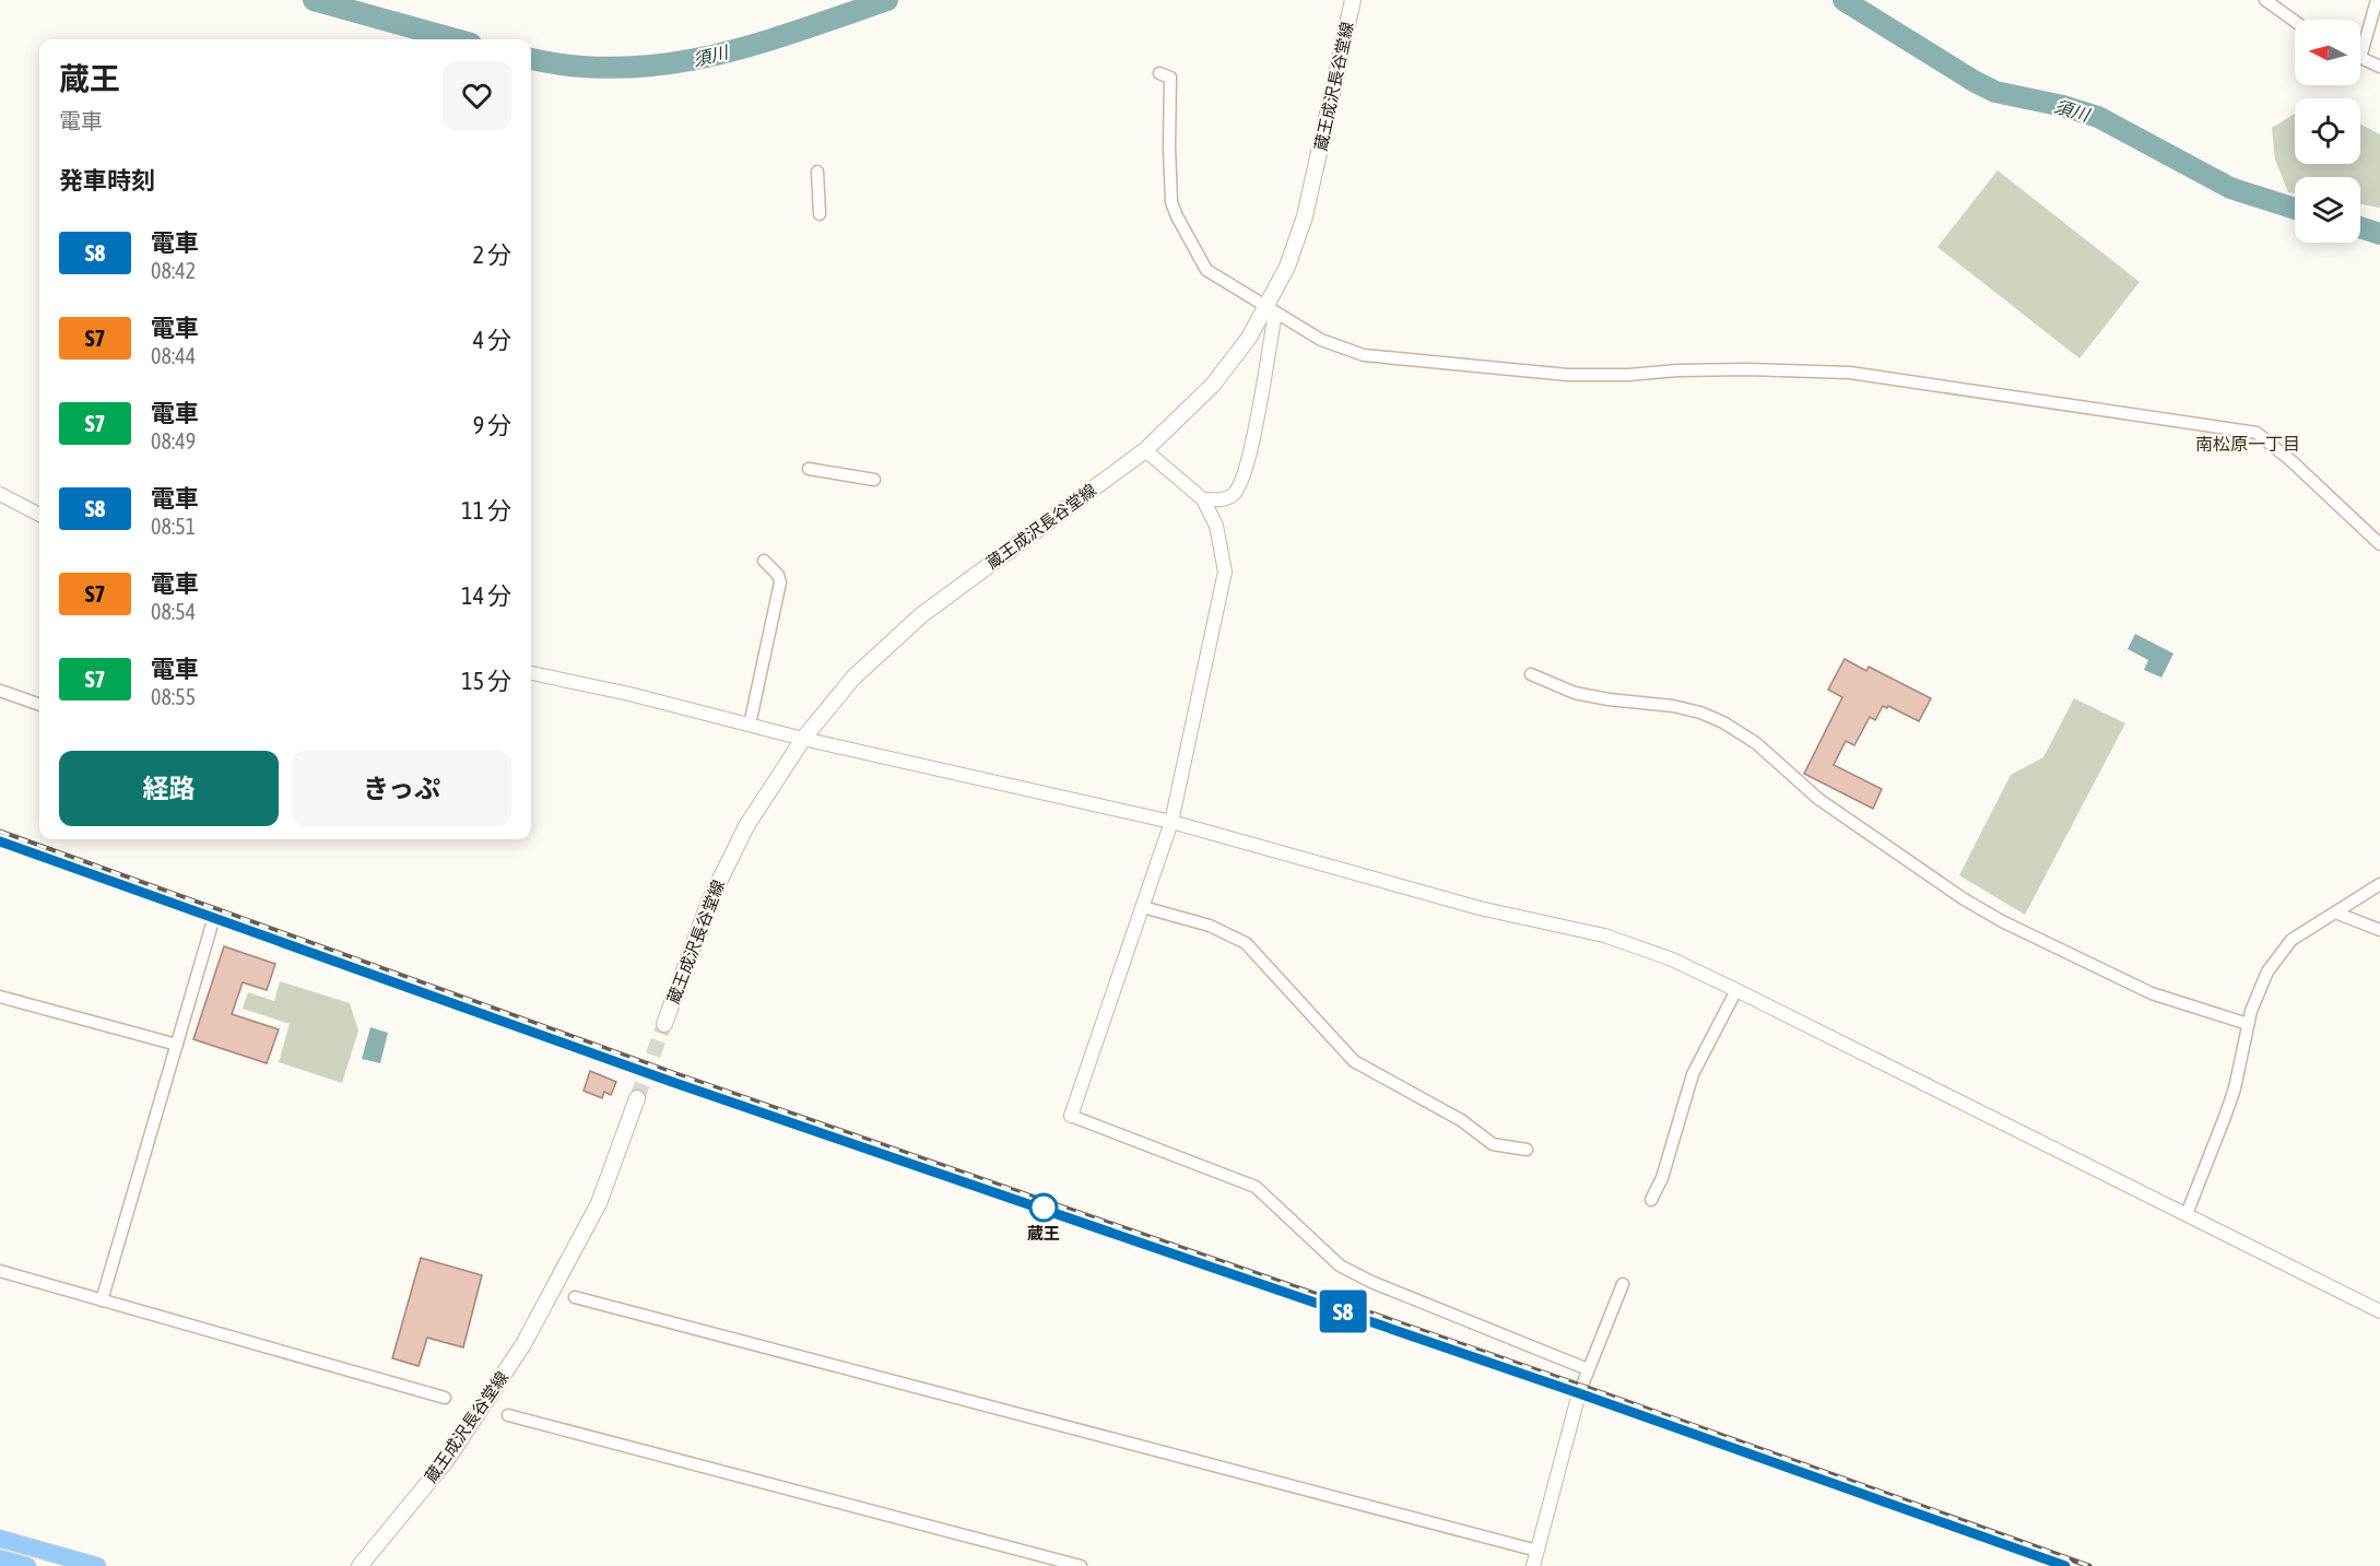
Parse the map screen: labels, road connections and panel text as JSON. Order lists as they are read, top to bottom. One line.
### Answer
{"streets":{"main road":["蔵王成沢長谷堂線"]},"districts":["南松原一丁目"],"water":["須川"],"places":["蔵王"],"north":"left","page":{"on_map":"S8","heading":[["蔵王","電車"],"発車時刻"],"list":[{"mark":"S8","name":"電車","note":"08:42","value":"2 分"},{"mark":"S7","name":"電車","note":"08:44","value":"4 分"},{"mark":"S7","name":"電車","note":"08:49","value":"9 分"},{"mark":"S8","name":"電車","note":"08:51","value":"11 分"},{"mark":"S7","name":"電車","note":"08:54","value":"14 分"},{"mark":"S7","name":"電車","note":"08:55","value":"15 分"}],"buttons":["経路","きっぷ"]}}
